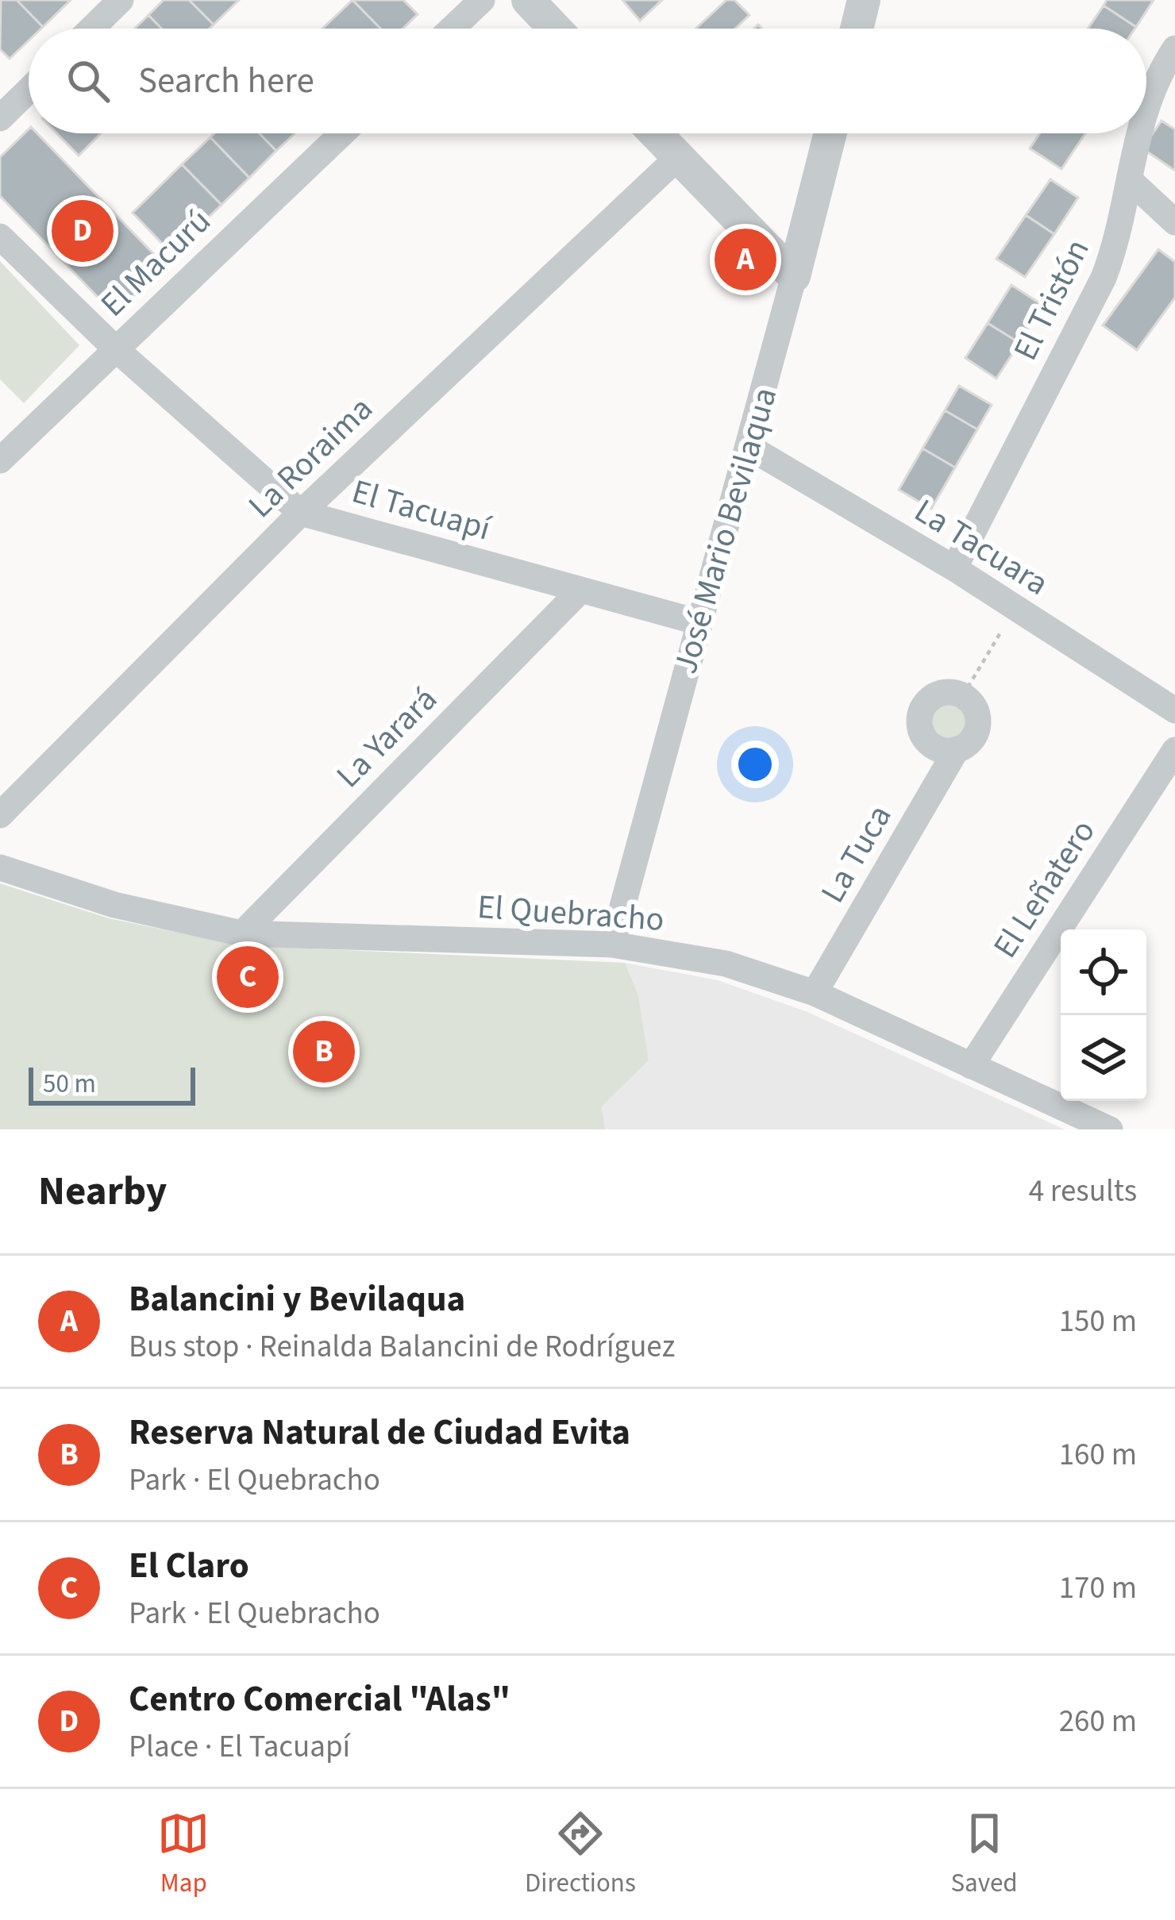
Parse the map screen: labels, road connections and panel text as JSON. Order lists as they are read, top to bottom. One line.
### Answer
{"streets":{"street":["El Macurú","El Tristón","La Roraima","El Tacuapí","José Mario Bevilaqua","La Tacuara","La Yarará","La Tuca","El Leñatero","El Quebracho"]},"crossings":[["El Macurú","El Tacuapí"],["El Tristón","La Tacuara"],["La Roraima","El Tacuapí"],["El Tacuapí","José Mario Bevilaqua"],["El Tacuapí","La Yarará"],["José Mario Bevilaqua","La Tacuara"],["José Mario Bevilaqua","El Quebracho"],["La Yarará","El Quebracho"],["La Tuca","El Quebracho"],["El Leñatero","El Quebracho"]],"scale_bar":"50 m","page":{"search":"Search here","pins":["D","A","C","B"],"scale":"50 m","heading":["Nearby","4 results"],"list":[{"mark":"A","name":"Balancini y Bevilaqua","note":"Bus stop · Reinalda Balancini de Rodríguez","value":"150 m"},{"mark":"B","name":"Reserva Natural de Ciudad Evita","note":"Park · El Quebracho","value":"160 m"},{"mark":"C","name":"El Claro","note":"Park · El Quebracho","value":"170 m"},{"mark":"D","name":"Centro Comercial \"Alas\"","note":"Place · El Tacuapí","value":"260 m"}],"nav":["Map","Directions","Saved"]}}
